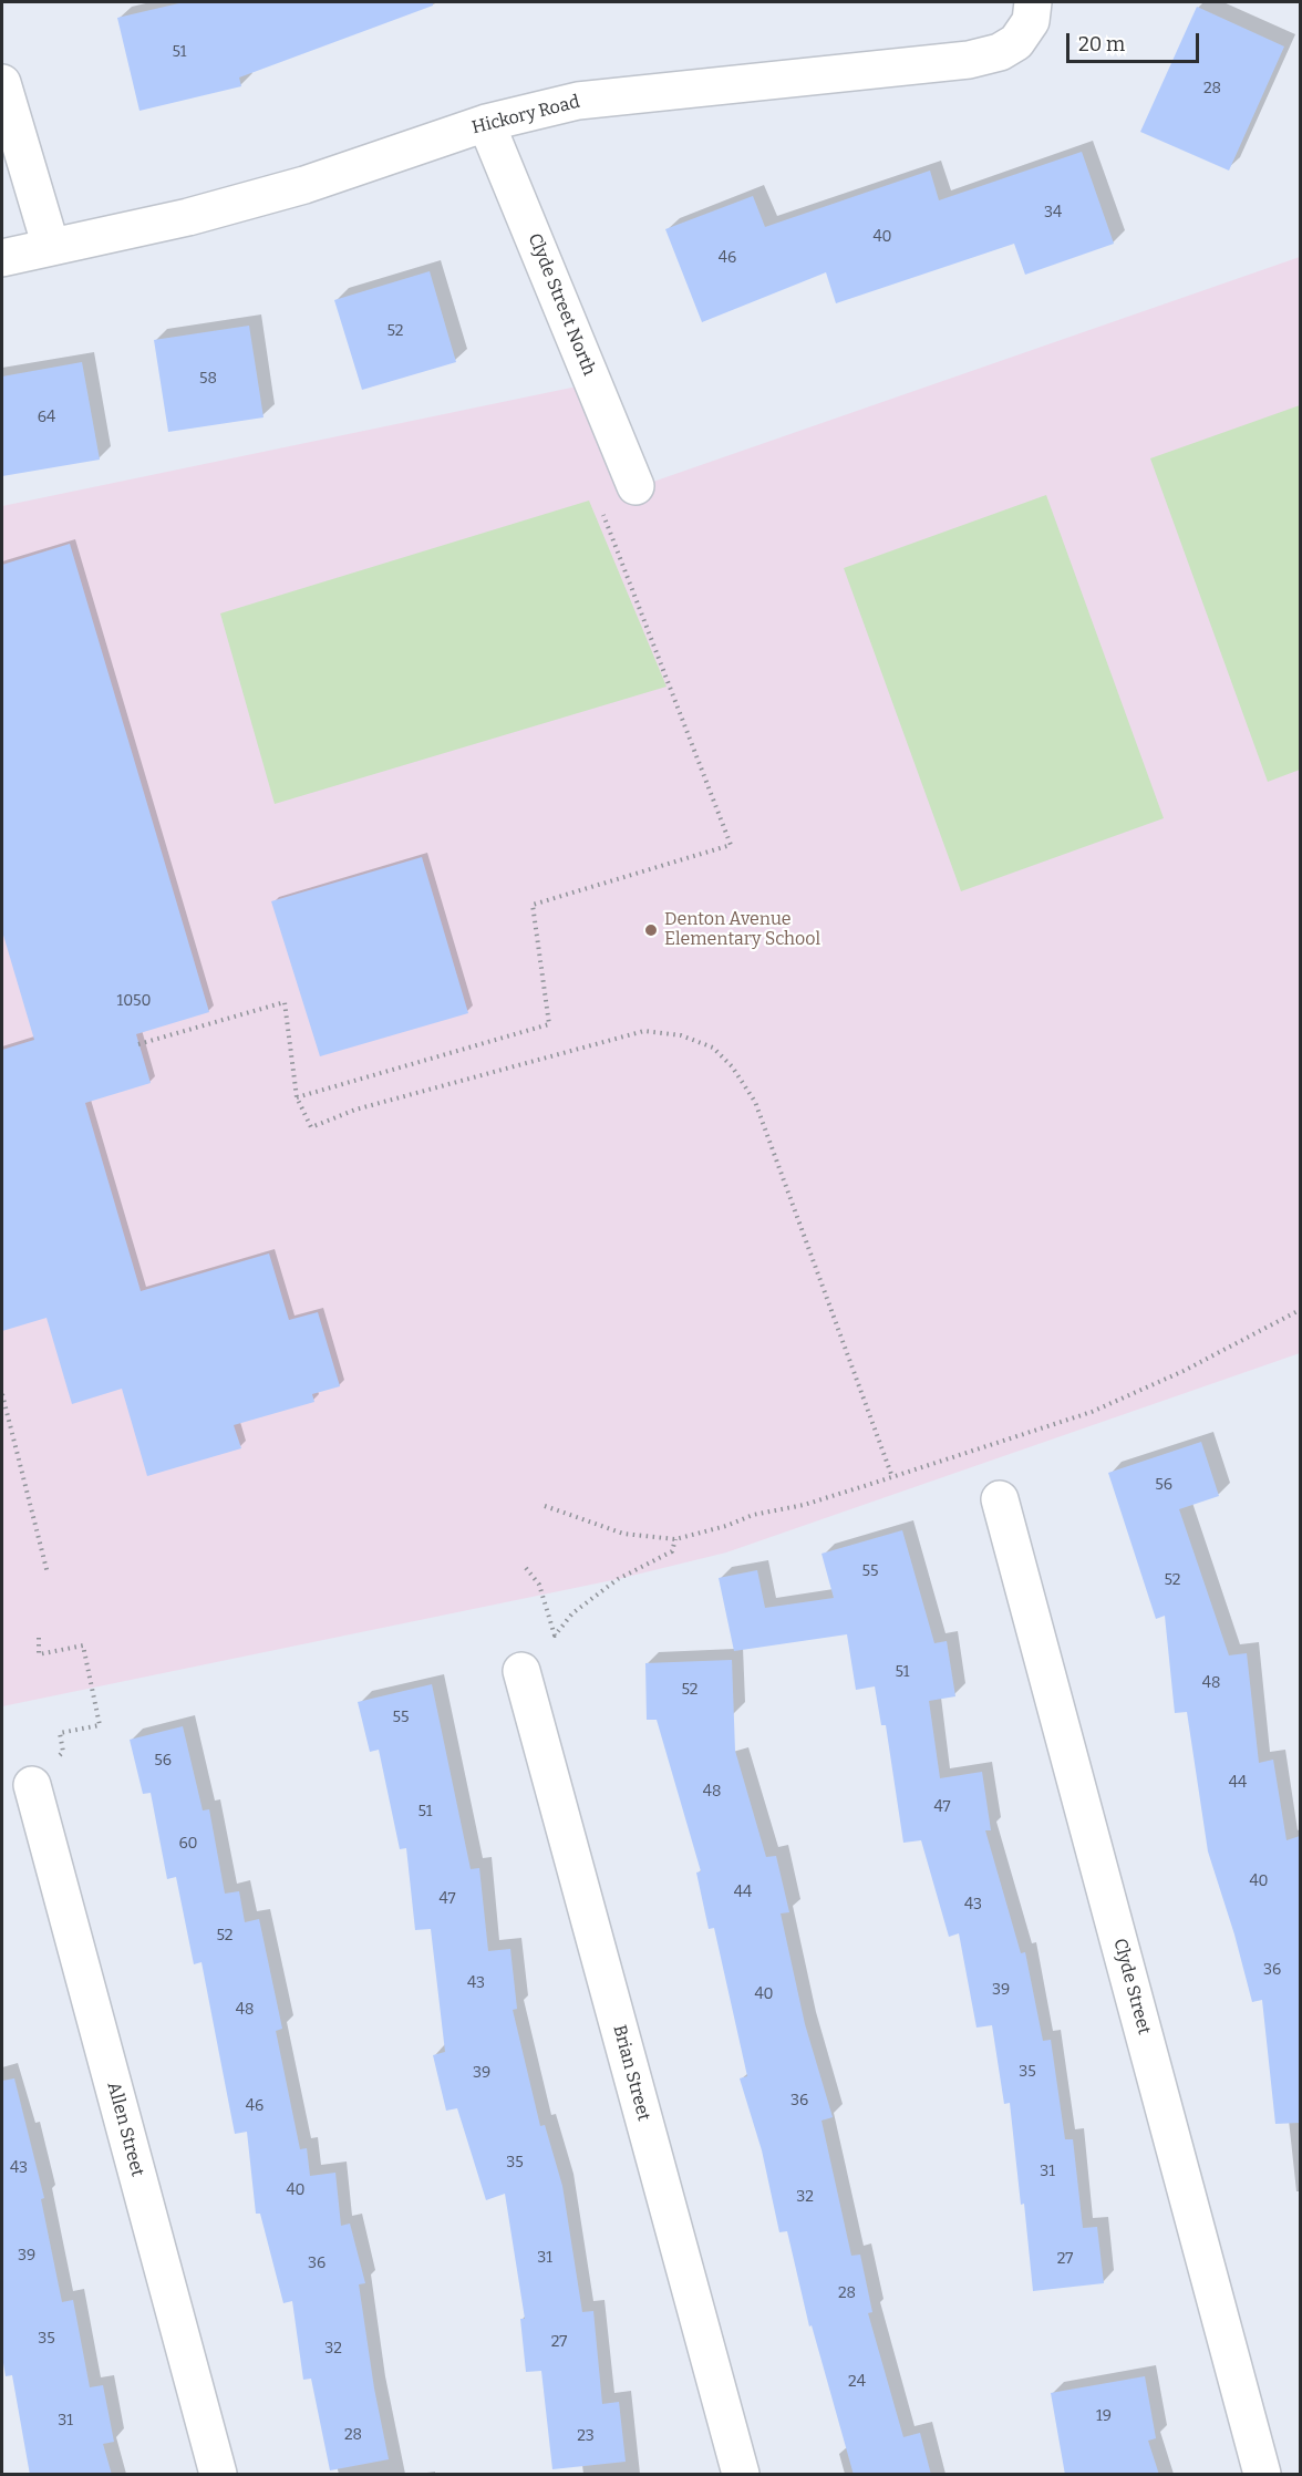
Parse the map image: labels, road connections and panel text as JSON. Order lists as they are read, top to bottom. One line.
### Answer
{"streets":{"street":["Hickory Road","Clyde Street North","Clyde Street","Brian Street","Allen Street"]},"crossings":[["Hickory Road","Clyde Street North"]],"places":["Denton Avenue Elementary School"],"house_numbers":["51","28","34","40","46","52","58","64","1050","56","55","52","51","48","52","55","56","44","48","47","51","60","40","44","47","43","52","36","43","39","40","48","35","39","36","46","35","43","31","40","32","39","31","27","36","28","35","27","32","24","19","31","28","23"],"scale_bar":"20 m"}
